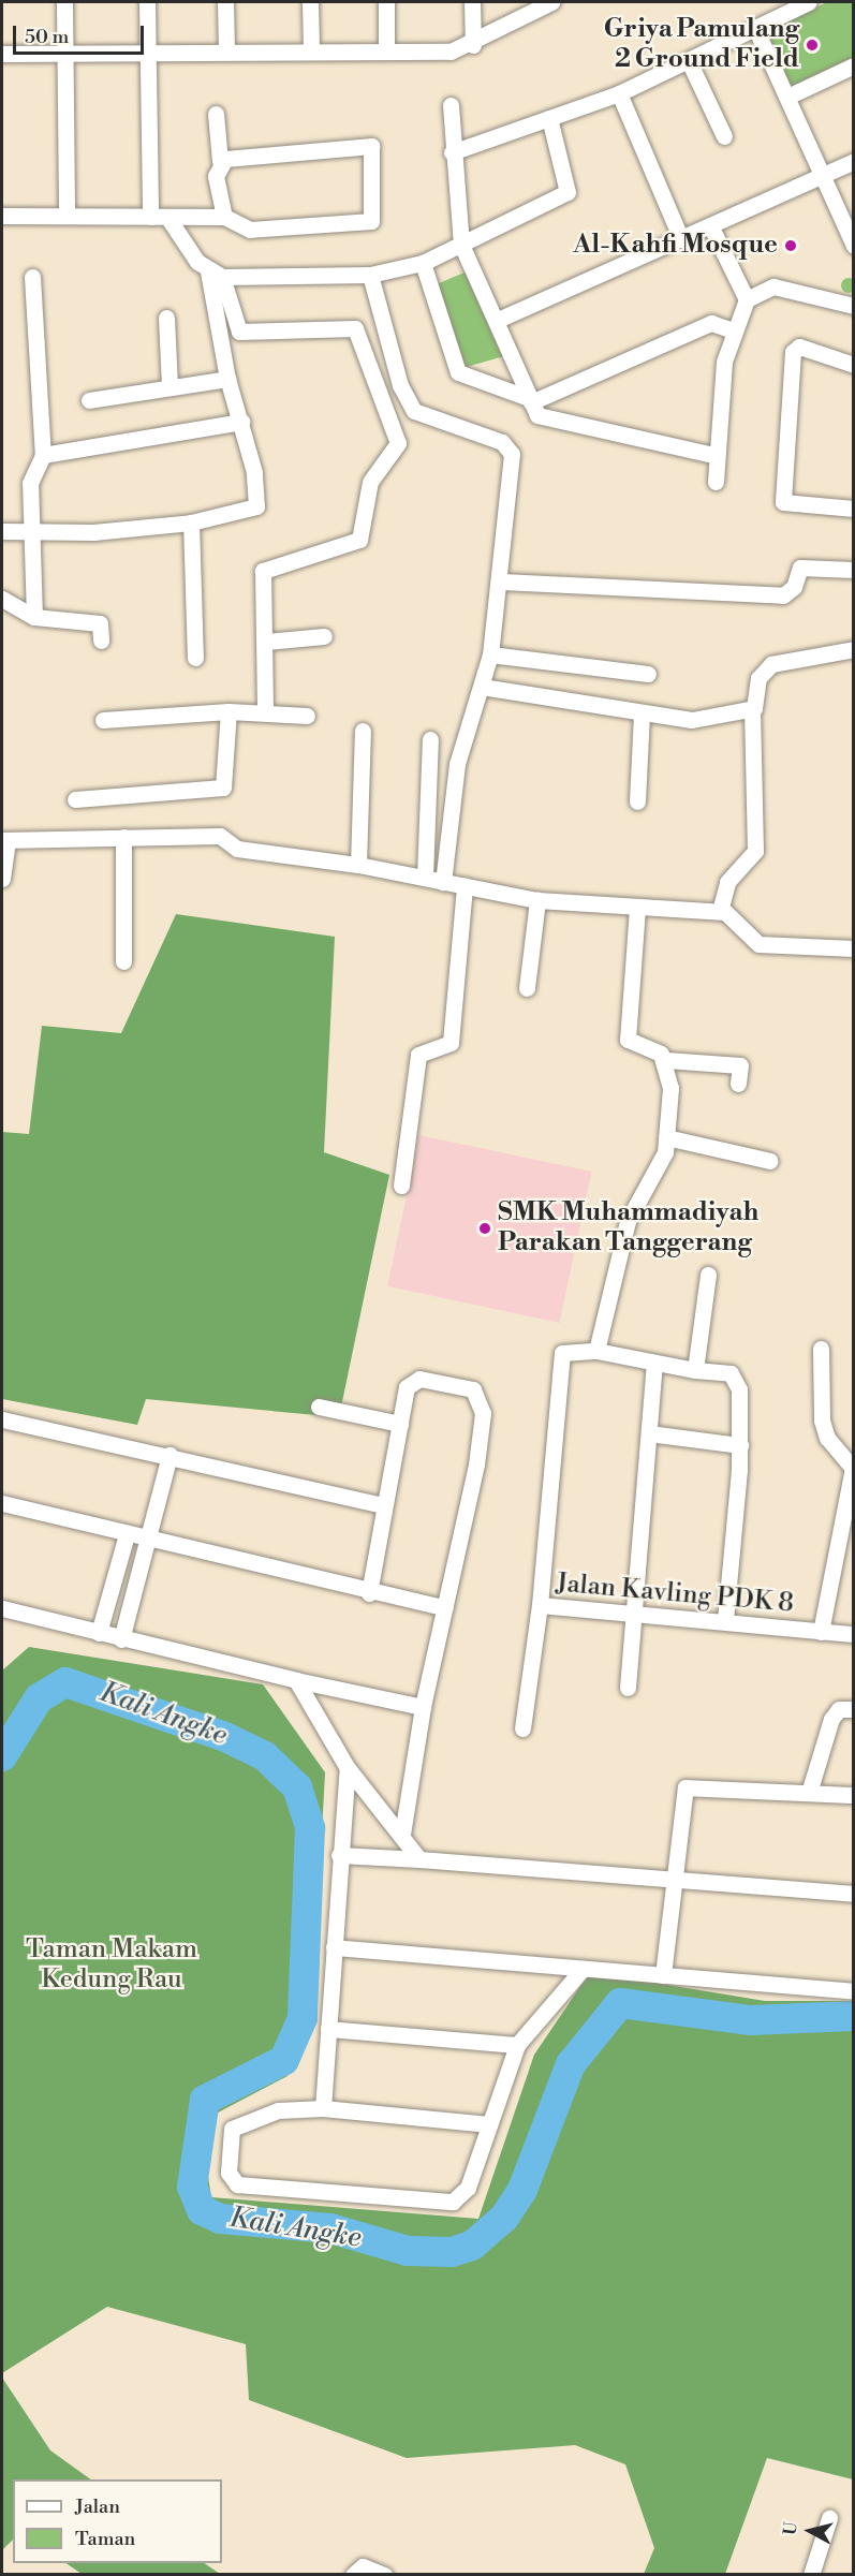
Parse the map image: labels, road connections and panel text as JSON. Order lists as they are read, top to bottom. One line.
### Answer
{"streets":{"street":["Jalan Kavling PDK 8"]},"water":["Kali Angke"],"parks":["Taman Makam Kedung Rau"],"places":["Griya Pamulang 2 Ground Field","Al-Kahfi Mosque","SMK Muhammadiyah Parakan Tanggerang"],"legend":["Jalan","Taman"],"scale_bar":"50 m","north":"left"}
